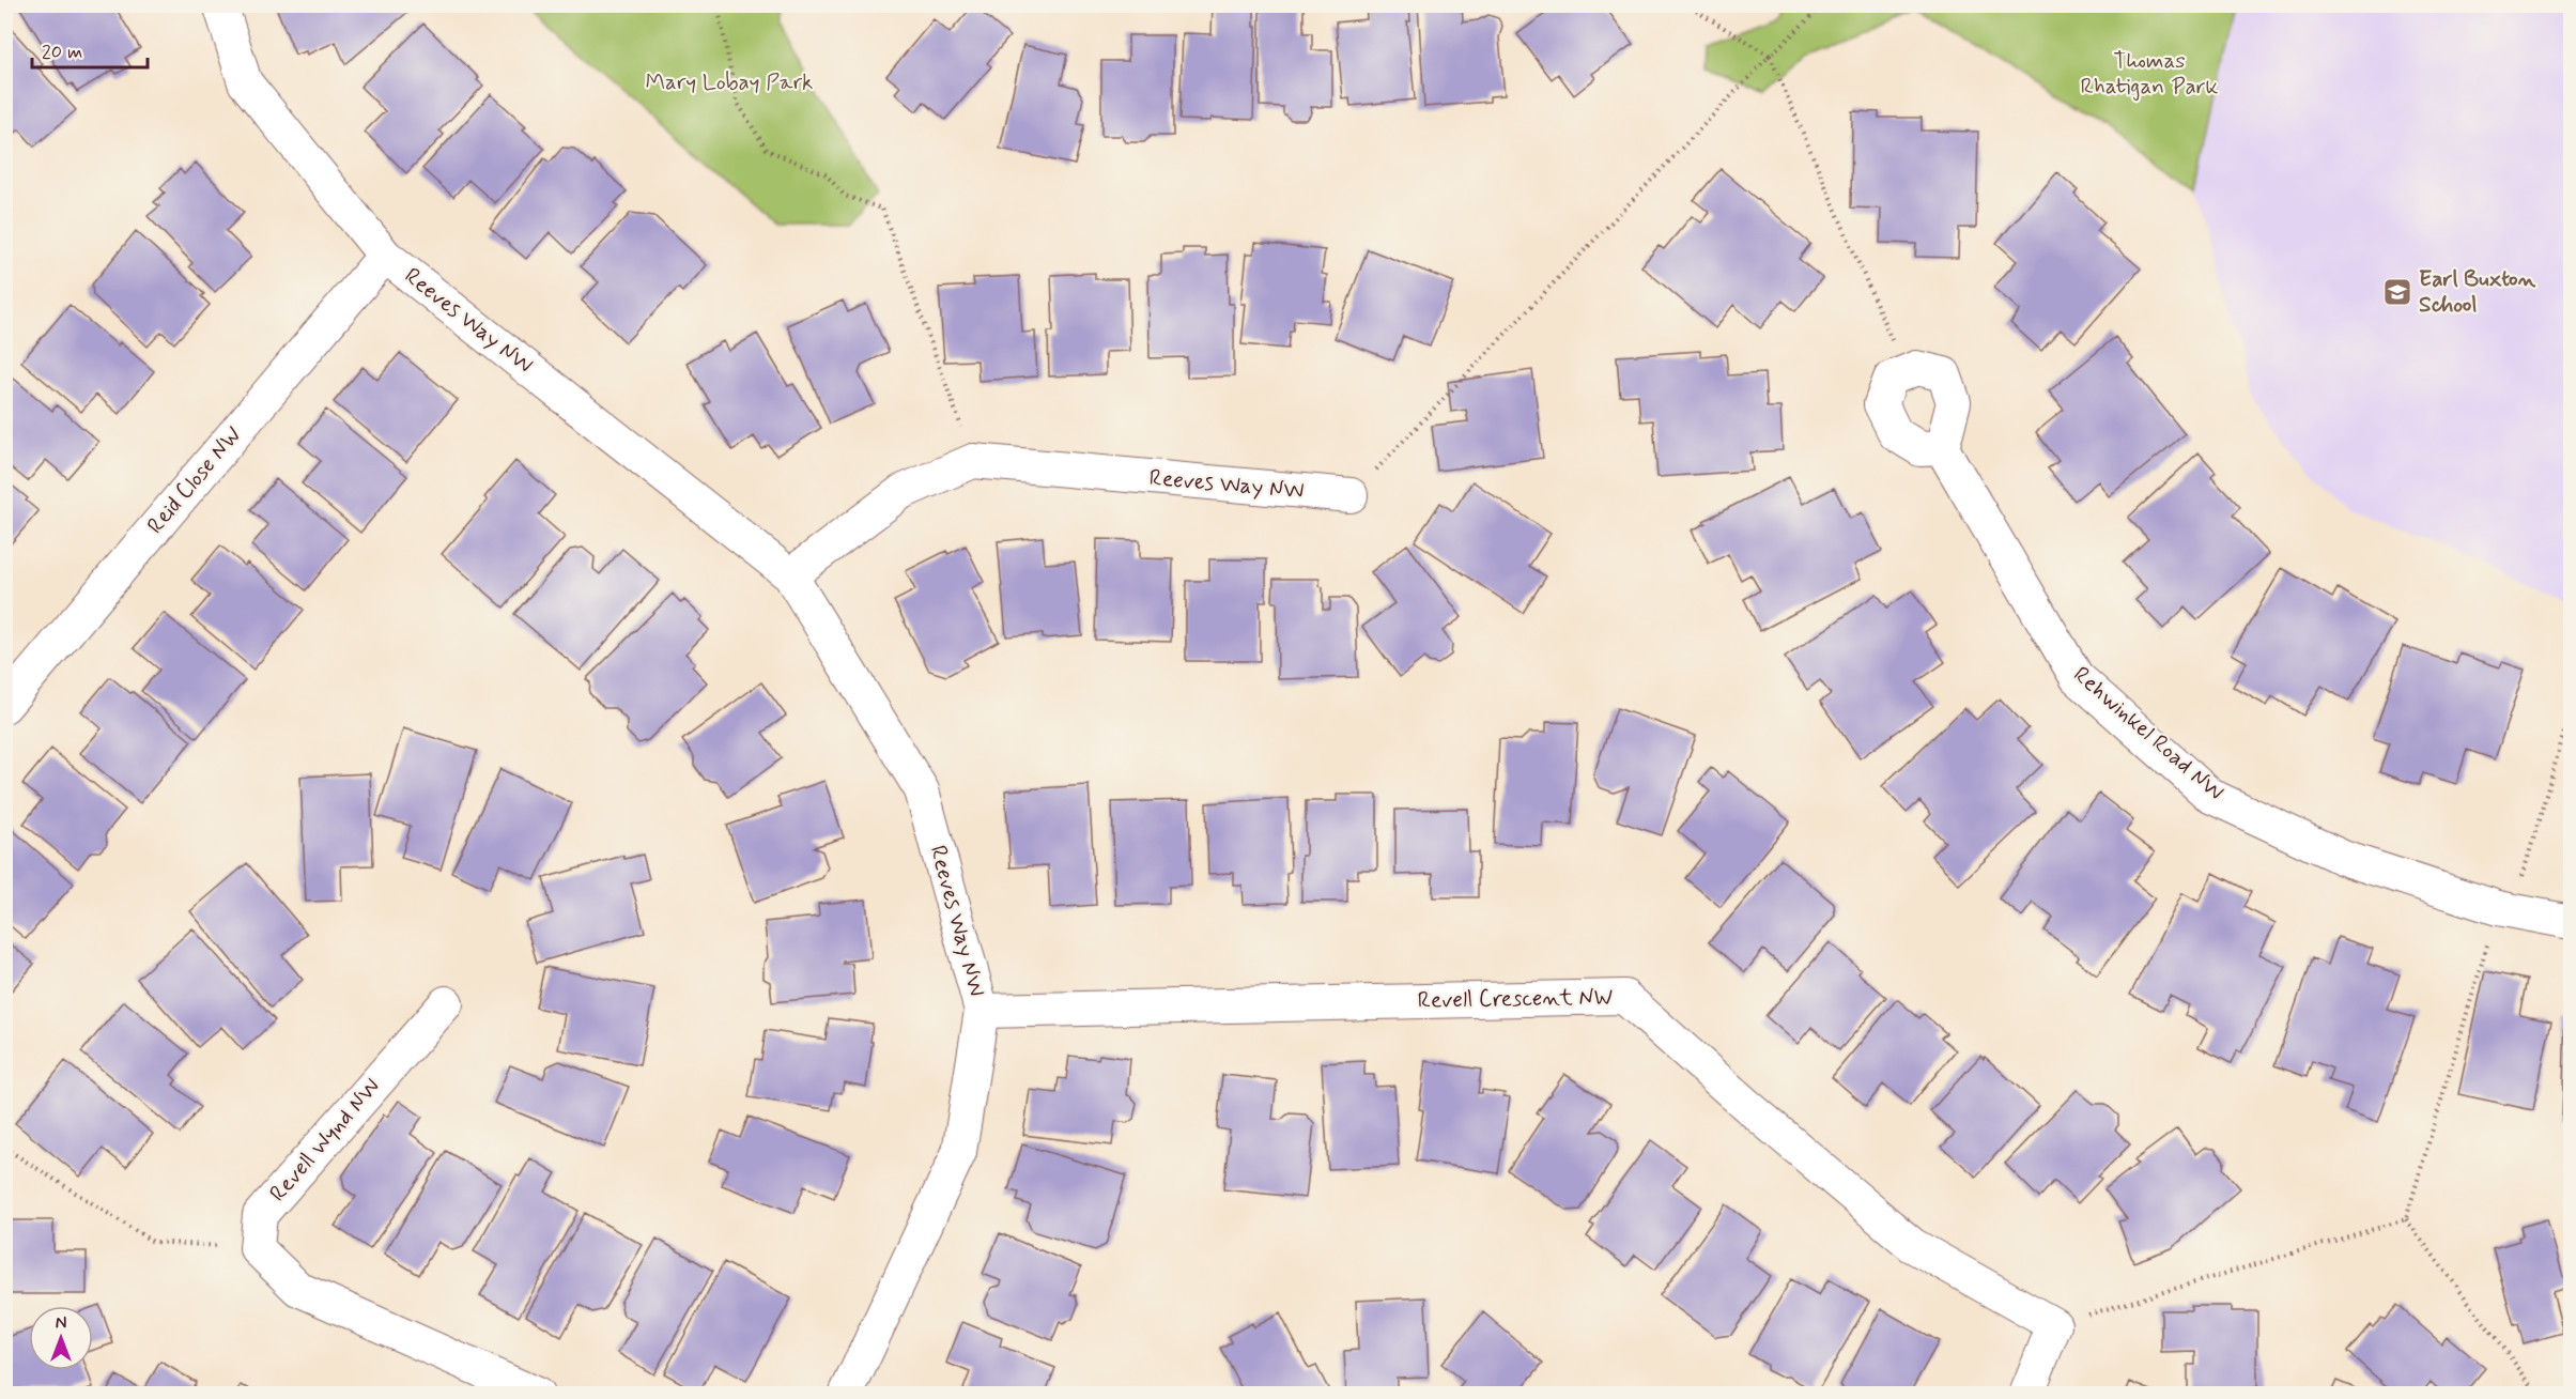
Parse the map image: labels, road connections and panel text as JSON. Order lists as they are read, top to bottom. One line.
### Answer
{"streets":{"street":["Reeves Way NW","Reid Close NW","Rehwinkel Road NW","Revell Crescent NW","Revell Wynd NW"]},"crossings":[["Reeves Way NW","Reid Close NW"],["Reeves Way NW","Revell Crescent NW"]],"parks":["Thomas Rhatigan Park","Mary Lobay Park"],"places":{"school or university":["Earl Buxton School"]},"scale_bar":"20 m","north":"top"}
